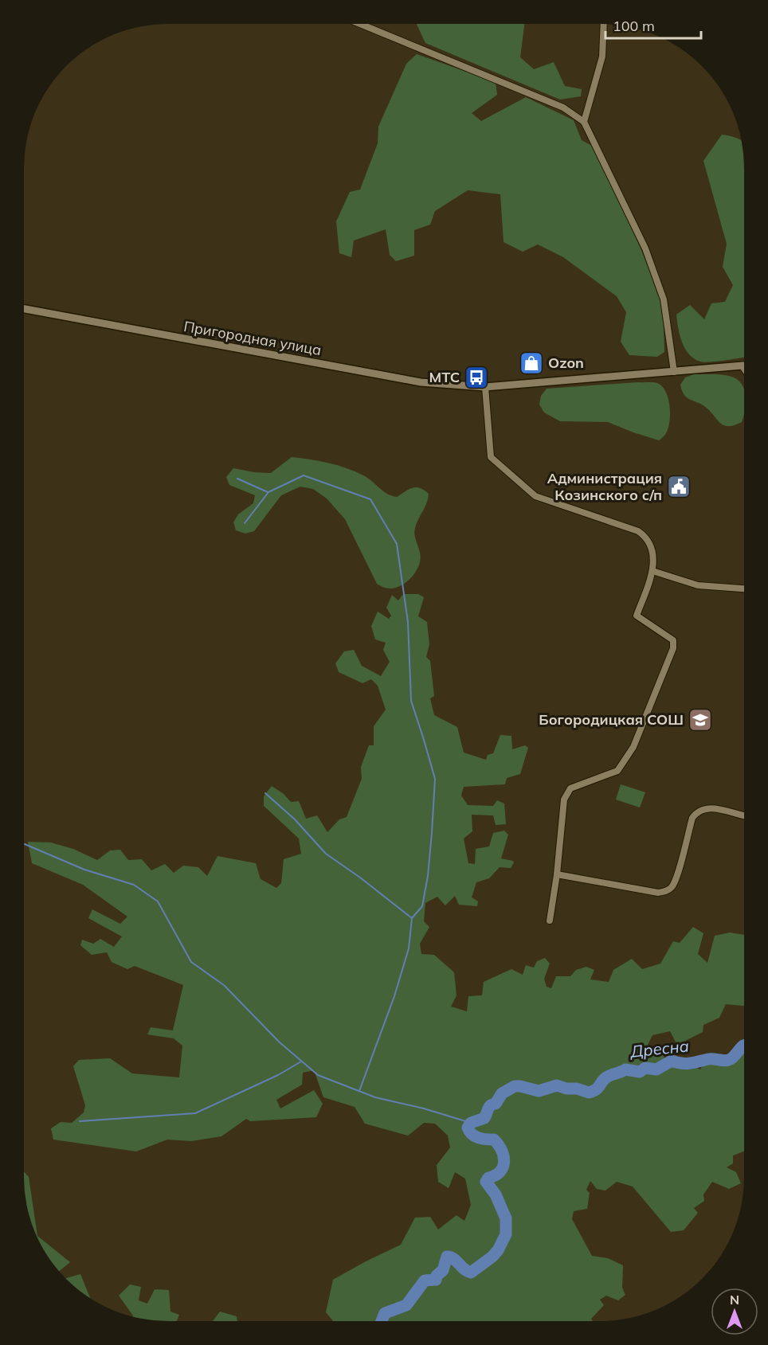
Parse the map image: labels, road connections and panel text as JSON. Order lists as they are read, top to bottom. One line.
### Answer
{"streets":{"street":["Пригородная улица"]},"water":["Дресна"],"places":{"shop":["Ozon"],"bus stop":["МТС"],"public building":["Администрация Козинского с/п"],"school or university":["Богородицкая СОШ"]},"scale_bar":"100 m","north":"top"}
